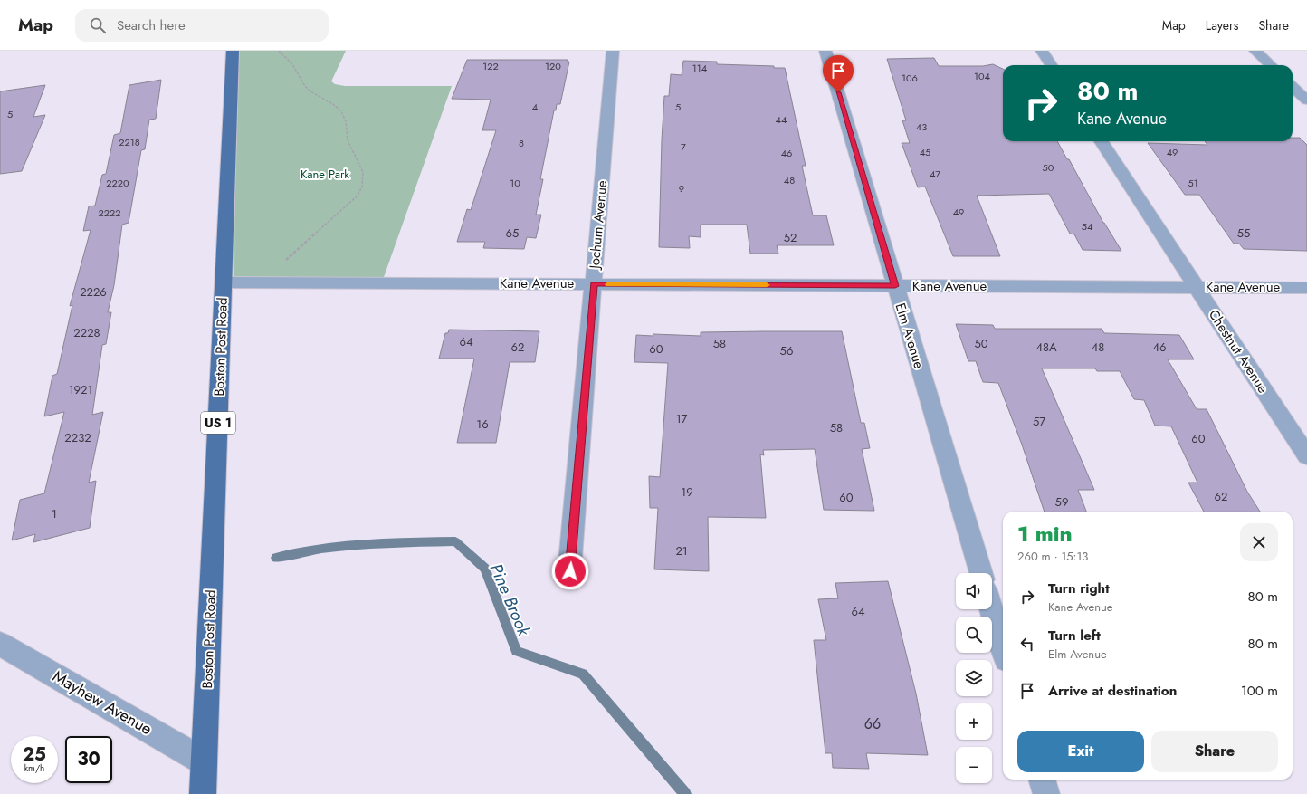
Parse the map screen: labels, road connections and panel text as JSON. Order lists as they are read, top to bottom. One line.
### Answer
{"streets":{"main road":["Boston Post Road","US 1"],"street":["Jochum Avenue","Kane Avenue","Elm Avenue","Chestnut Avenue","Mayhew Avenue"]},"crossings":[["Jochum Avenue","Kane Avenue"],["Kane Avenue","Elm Avenue"],["Kane Avenue","Boston Post Road"],["Kane Avenue","Chestnut Avenue"],["Boston Post Road","Mayhew Avenue"]],"water":["Pine Brook"],"parks":["Kane Park"],"house_numbers":["122","120","114","104","106","4","5","5","44","43","2218","8","7","45","49","46","50","47","48","2220","10","51","9","49","2222","54","65","55","52","2226","2228","64","58","50","62","48A","48","46","60","56","1921","17","57","16","58","2232","60","19","62","60","59","1","21","64","66"],"page":{"header":"Map","search":"Search here","nav":["Map","Layers","Share"],"turn":["80 m","Kane Avenue"],"heading":["1 min","260 m · 15:13"],"map_buttons":["+","−"],"list":[{"name":"Turn right","note":"Kane Avenue","value":"80 m"},{"name":"Turn left","note":"Elm Avenue","value":"80 m"},{"name":"Arrive at destination","value":"100 m"}],"buttons":["Exit","Share"],"speed":"25 km/h","limit":"30"}}
